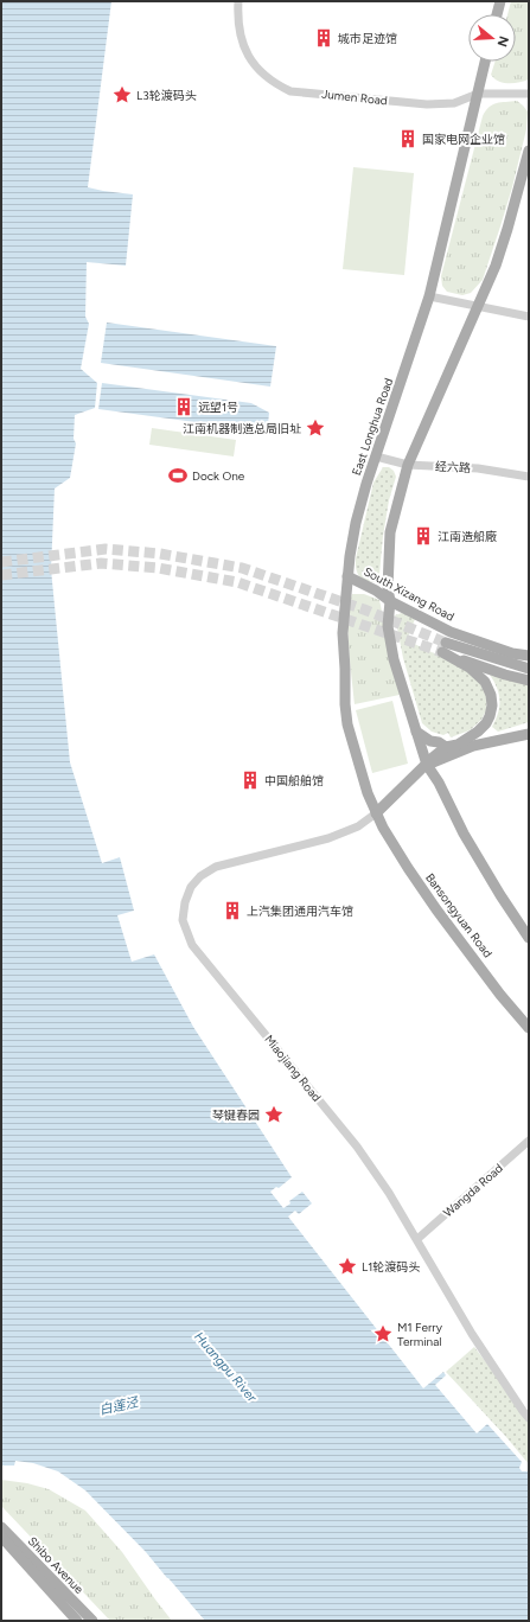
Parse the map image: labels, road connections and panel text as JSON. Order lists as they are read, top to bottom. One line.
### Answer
{"streets":{"main road":["East Longhua Road","South Xizang Road","Bansongyuan Road","Shibo Avenue"],"street":["Jumen Road","经六路","Miaojiang Road","Wangda Road"]},"crossings":[["Jumen Road","East Longhua Road"],["East Longhua Road","经六路"],["East Longhua Road","South Xizang Road"],["East Longhua Road","Bansongyuan Road"],["East Longhua Road","Miaojiang Road"],["Bansongyuan Road","Miaojiang Road"],["Miaojiang Road","Wangda Road"]],"water":["Huangpu River","白莲泾"],"places":{"building":["城市足迹馆","国家电网企业馆","远望1号","江南造船廠","中国船舶馆","上汽集团通用汽车馆"],"place":["L3轮渡码头","江南机器制造总局旧址","琴键春园","L1轮渡码头","M1 Ferry Terminal"],"sports":["Dock One"]},"north":"right"}
